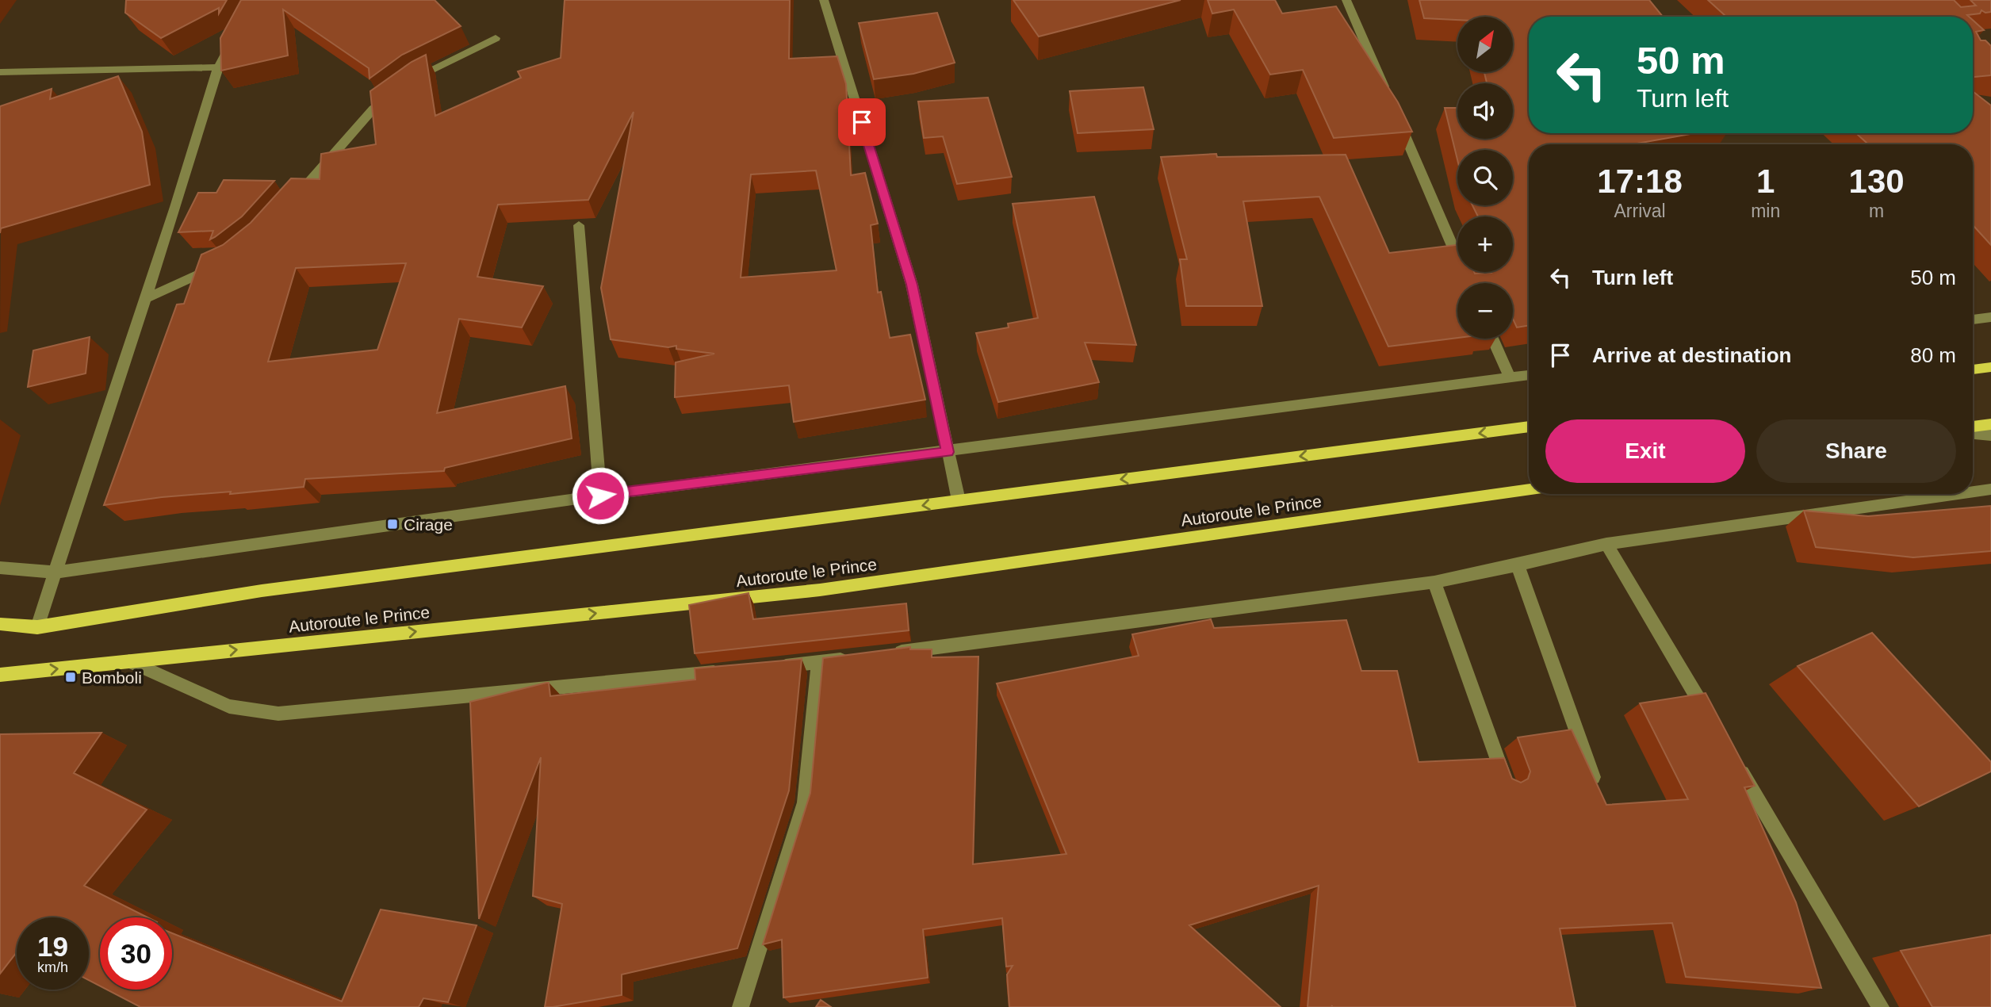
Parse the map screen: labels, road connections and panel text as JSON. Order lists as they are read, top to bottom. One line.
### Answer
{"streets":{"main road":["Autoroute le Prince"]},"places":{"transit":["Cirage","Bomboli"]},"north":"top right","page":{"map_buttons":["+","−"],"turn":["50 m","Turn left"],"eta":["17:18","Arrival","1","min","130","m"],"list":[{"name":"Turn left","value":"50 m"},{"name":"Arrive at destination","value":"80 m"}],"buttons":["Exit","Share"],"speed":"19 km/h","limit":"30"}}
